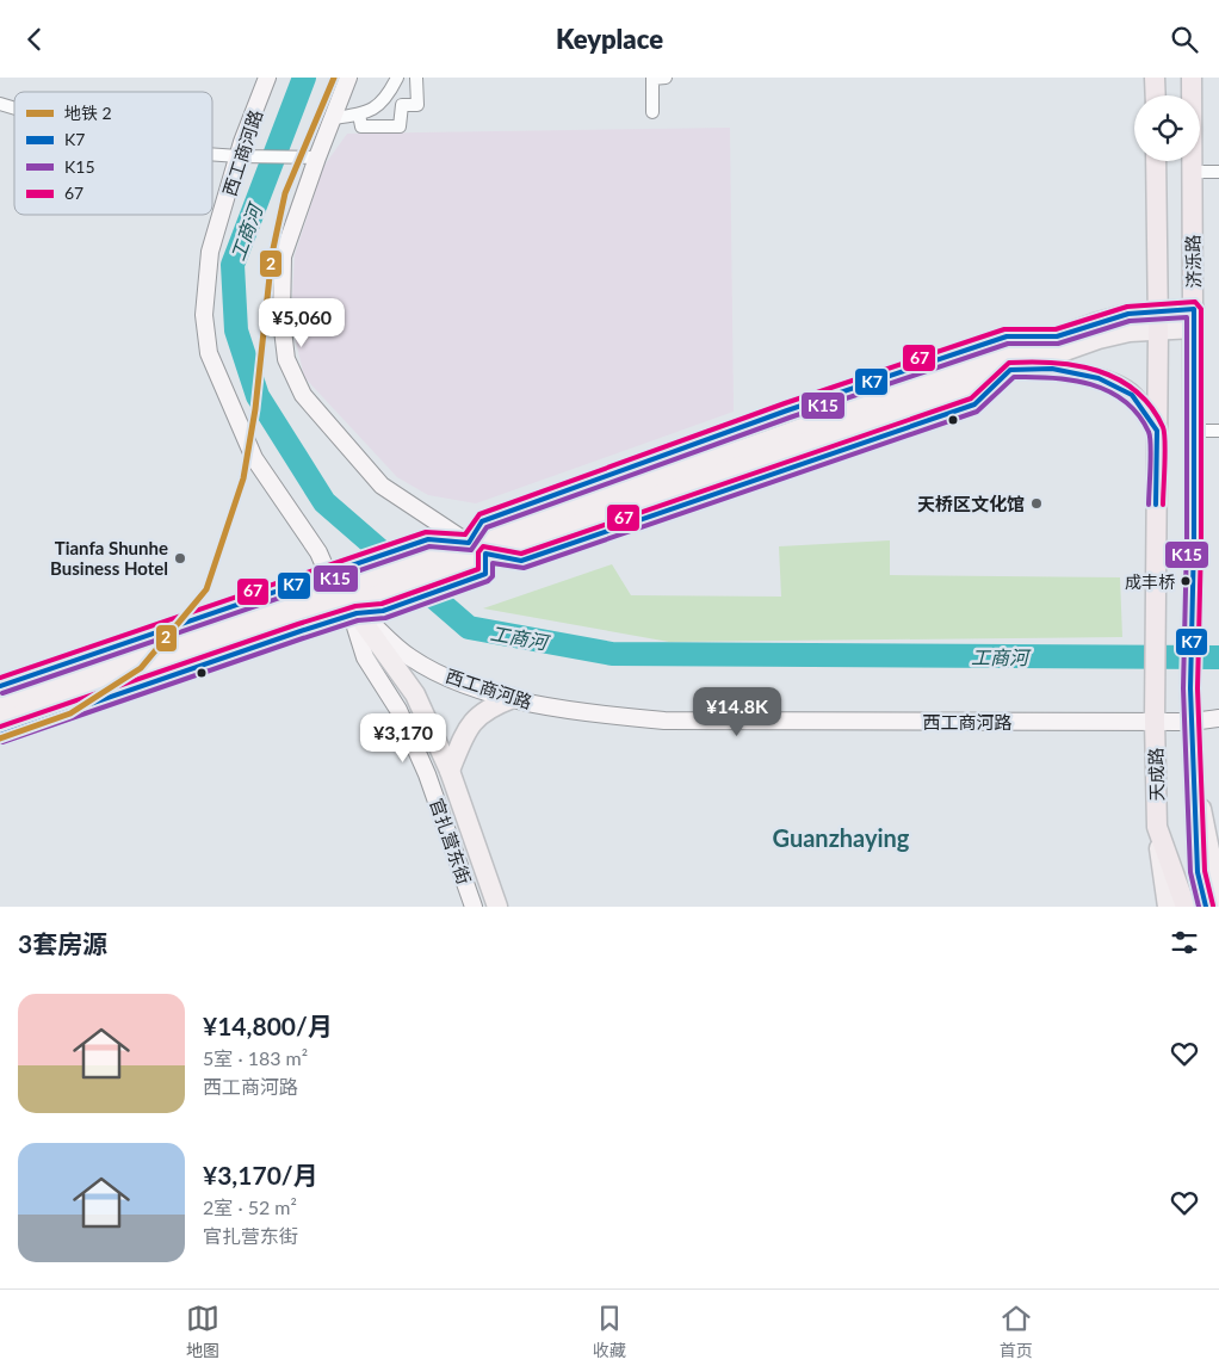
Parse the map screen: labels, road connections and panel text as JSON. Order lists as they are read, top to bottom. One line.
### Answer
{"streets":{"highway":["济泺路","天成路"],"main road":["西工商河路","官扎营东街"]},"crossings":[["西工商河路","济泺路"],["西工商河路","天成路"],["西工商河路","官扎营东街"],["济泺路","天成路"]],"districts":["Guanzhaying"],"water":["工商河"],"places":["天桥区文化馆","Tianfa Shunhe Business Hotel","成丰桥"],"lines":["metro line 2","transit line 67","transit line K7","transit line K15"],"legend":["地铁 2","K7","K15","67"],"page":{"header":"Keyplace","price":["¥5,060","¥14.8K","¥3,170"],"heading":"3套房源","list":[{"name":"¥14,800/月","note":"5室 · 183 m² · 西工商河路"},{"name":"¥3,170/月","note":"2室 · 52 m² · 官扎营东街"}],"tabs":["地图","收藏","首页"]}}
